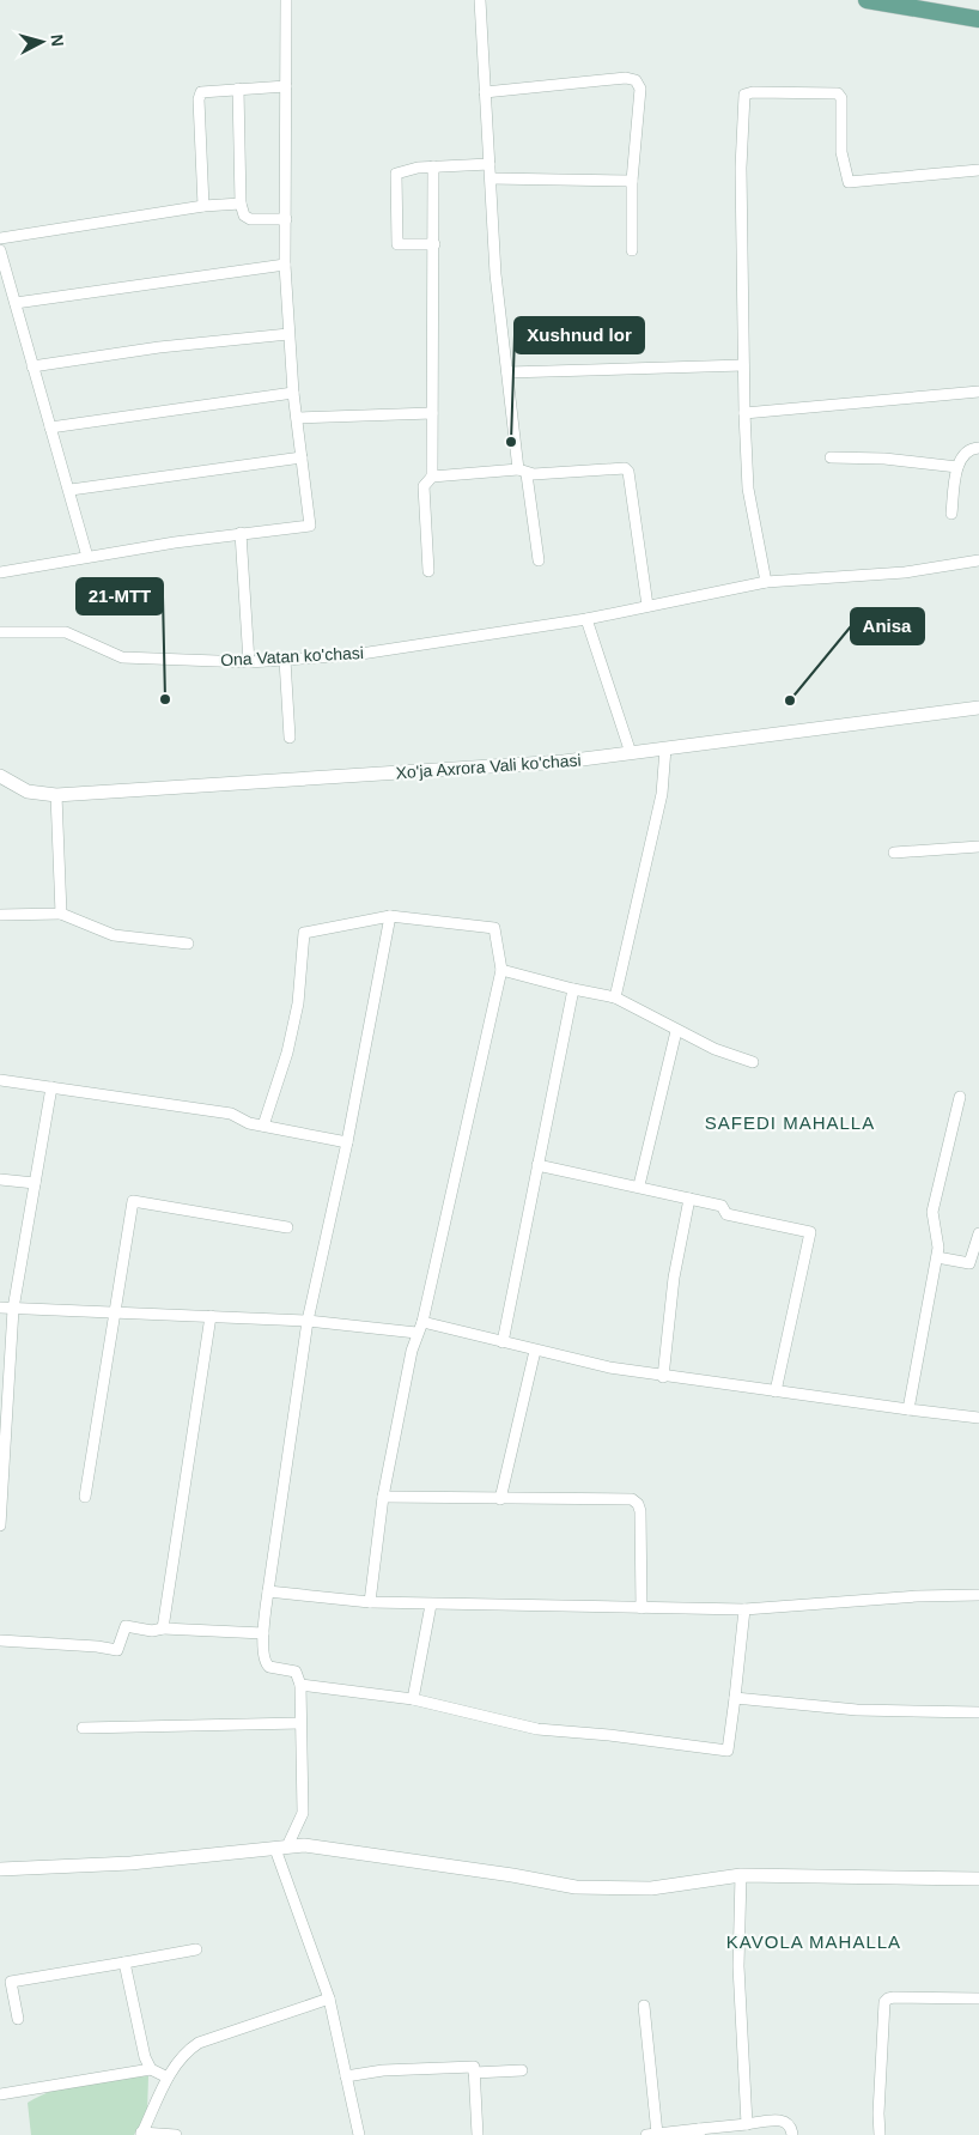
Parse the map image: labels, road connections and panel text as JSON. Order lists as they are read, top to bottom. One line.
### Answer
{"streets":{"street":["Ona Vatan ko'chasi","Xo'ja Axrora Vali ko'chasi"]},"districts":["SAFEDI MAHALLA","KAVOLA MAHALLA"],"places":["Xushnud lor","21-MTT","Anisa"],"north":"right"}
